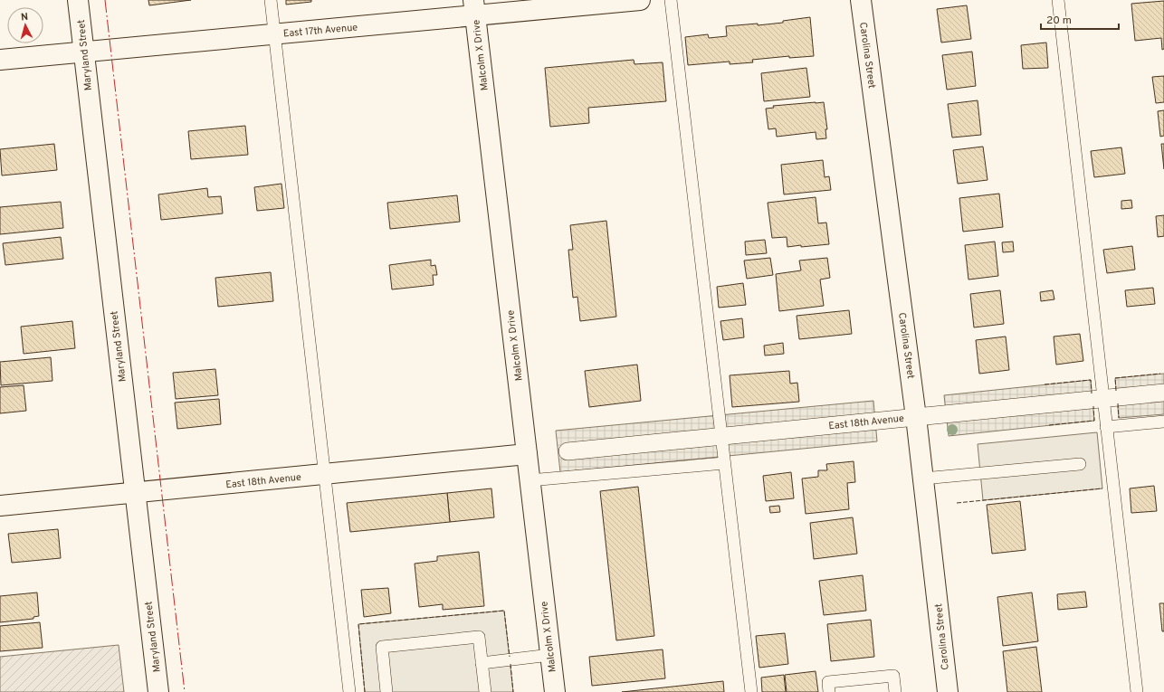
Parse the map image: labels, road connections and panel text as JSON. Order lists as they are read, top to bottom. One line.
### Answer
{"streets":{"street":["East 17th Avenue","Maryland Street","Malcolm X Drive","Carolina Street","East 18th Avenue"]},"crossings":[["East 17th Avenue","Maryland Street"],["East 17th Avenue","Malcolm X Drive"],["Maryland Street","East 18th Avenue"],["Malcolm X Drive","East 18th Avenue"],["Carolina Street","East 18th Avenue"]],"scale_bar":"20 m","north":"top"}
